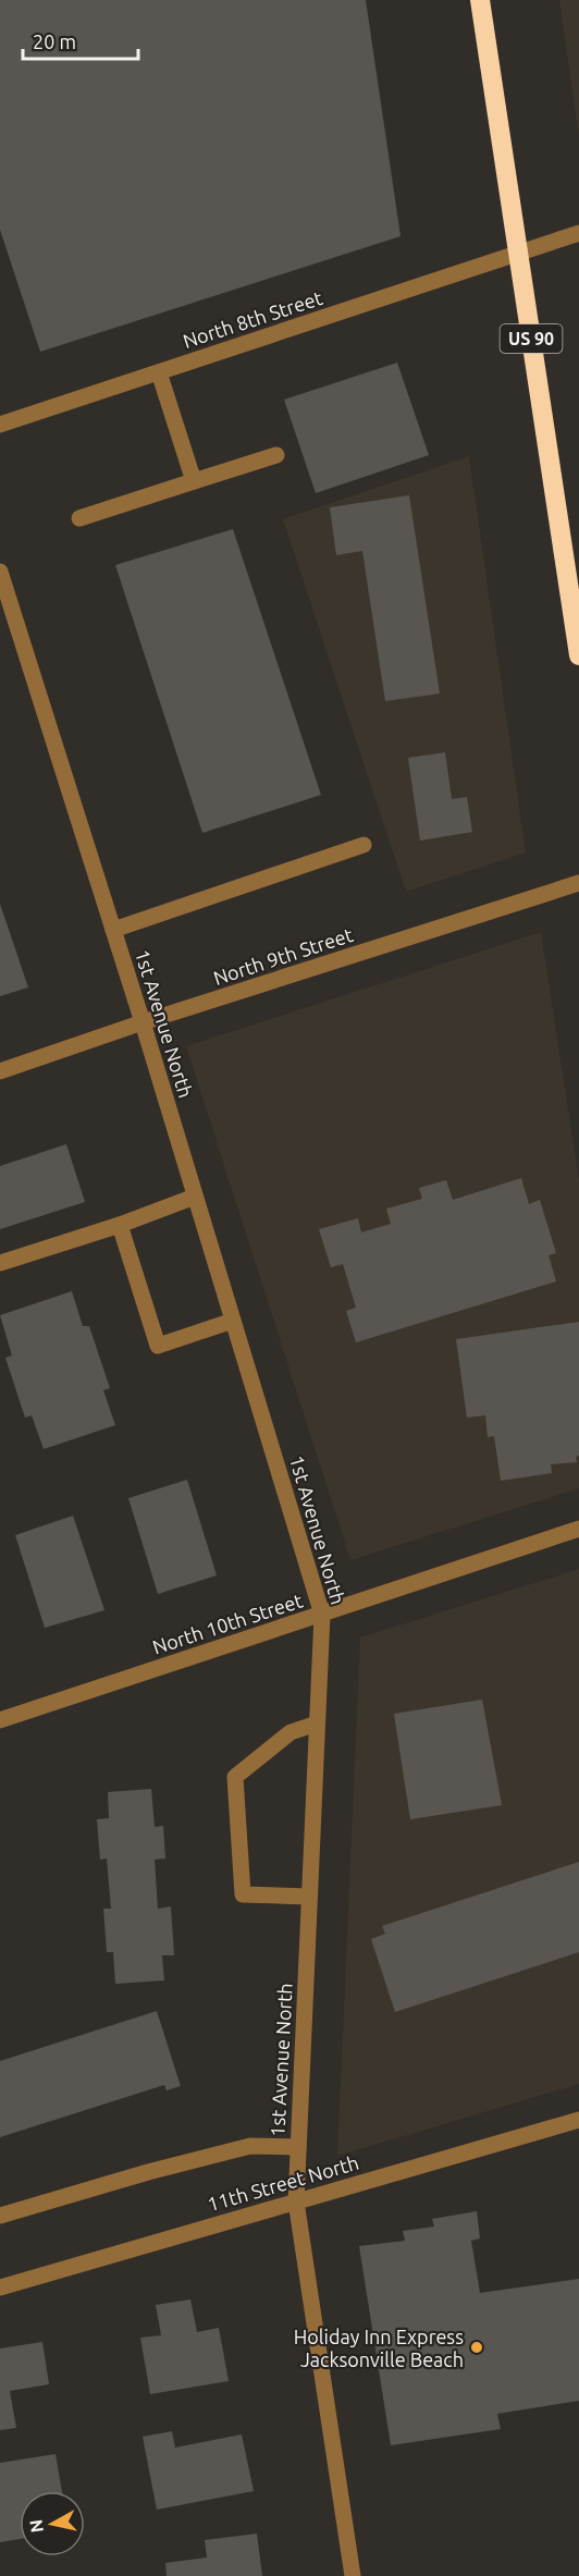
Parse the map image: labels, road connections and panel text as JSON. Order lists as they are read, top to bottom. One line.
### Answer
{"streets":{"highway":["US 90"],"street":["North 8th Street","North 9th Street","1st Avenue North","North 10th Street","11th Street North"]},"crossings":[["North 8th Street","US 90"],["North 9th Street","1st Avenue North"],["1st Avenue North","North 10th Street"],["1st Avenue North","11th Street North"]],"places":["Holiday Inn Express Jacksonville Beach"],"scale_bar":"20 m","north":"left"}
